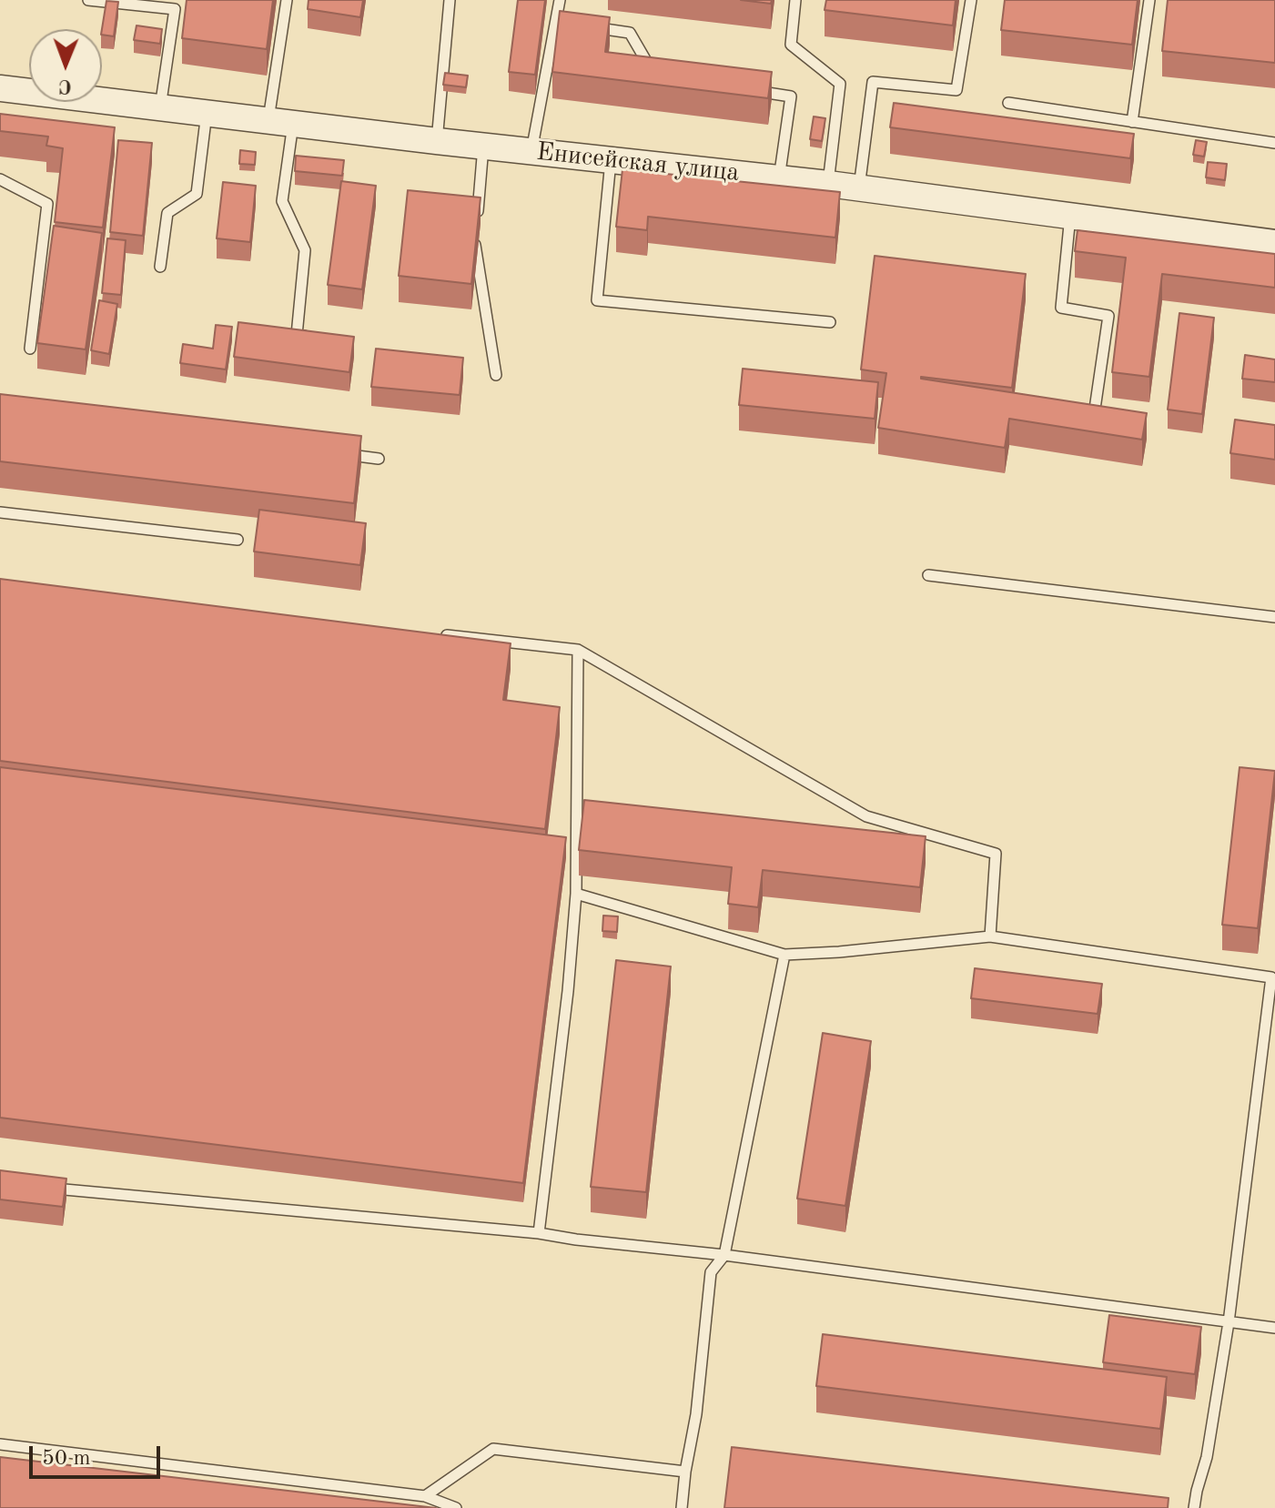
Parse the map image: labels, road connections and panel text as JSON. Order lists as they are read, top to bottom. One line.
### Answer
{"streets":{"street":["Енисейская улица"]},"scale_bar":"50 m","north":"bottom"}
